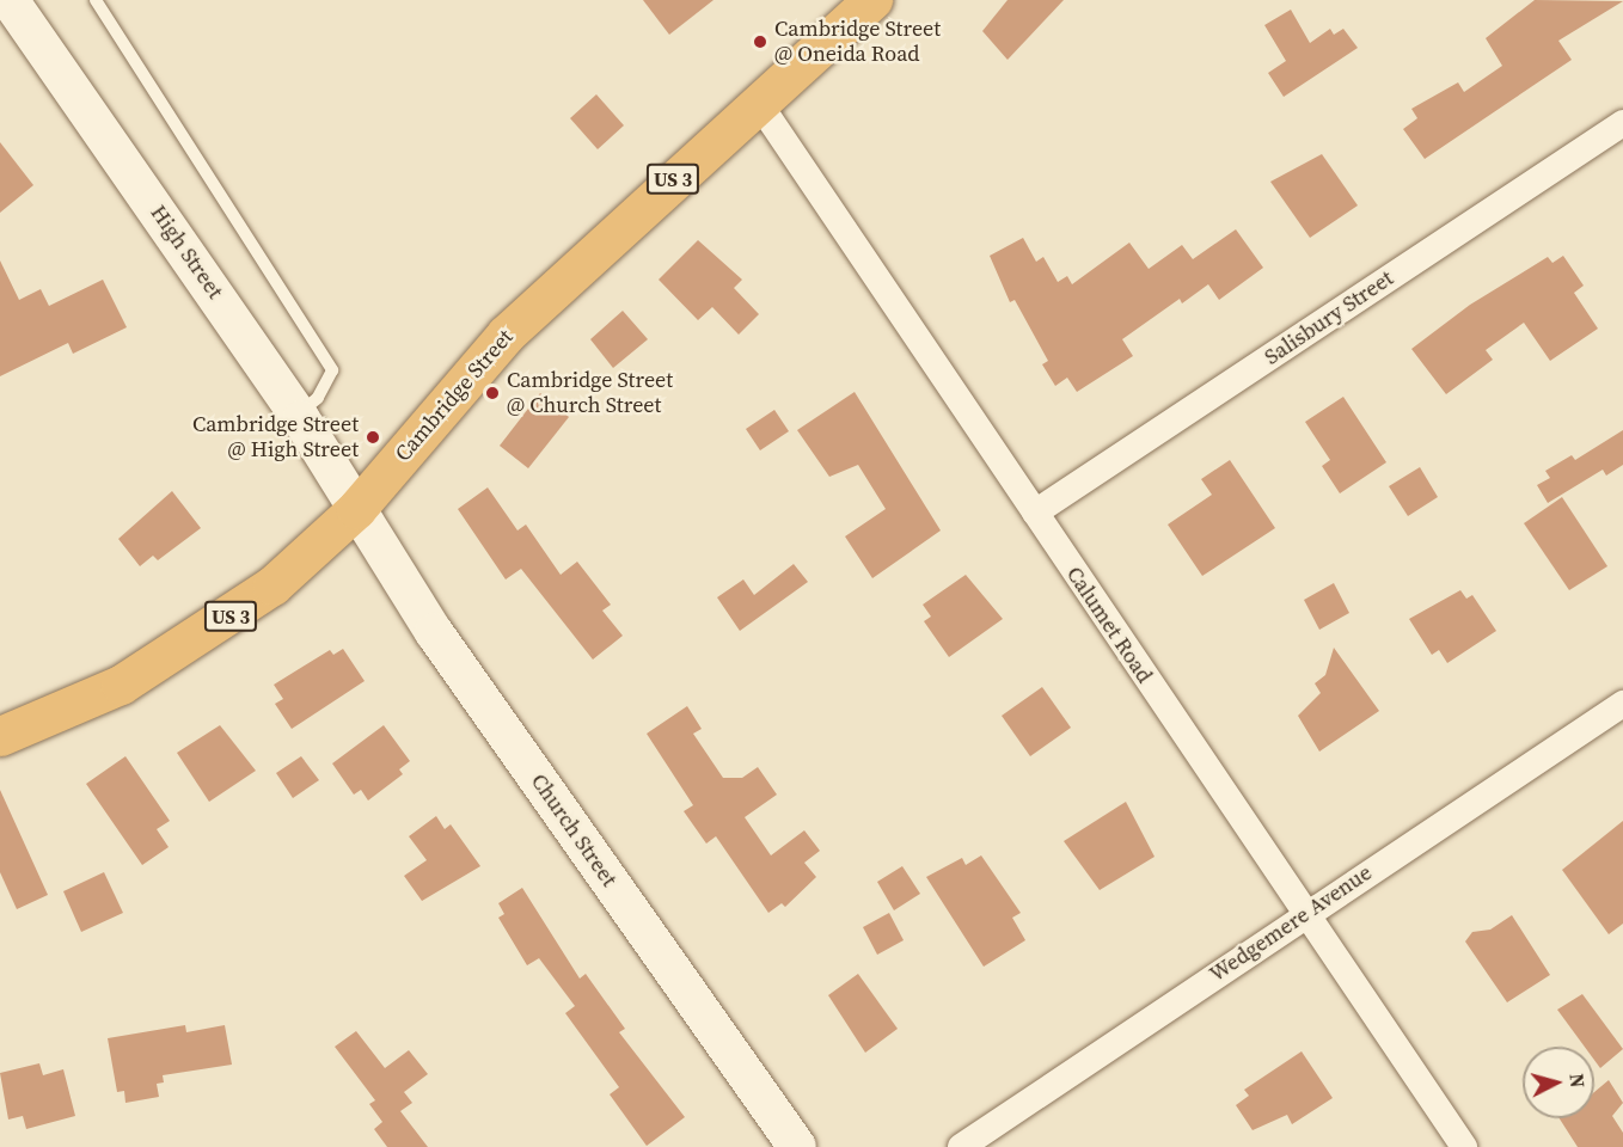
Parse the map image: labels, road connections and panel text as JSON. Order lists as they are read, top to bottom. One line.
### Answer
{"streets":{"highway":["US 3","Cambridge Street"],"main road":["High Street","Church Street"],"street":["Salisbury Street","Calumet Road","Wedgemere Avenue"]},"crossings":[["High Street","Cambridge Street"],["High Street","Church Street"],["Salisbury Street","Calumet Road"],["Cambridge Street","Calumet Road"],["Cambridge Street","Church Street"],["Calumet Road","Wedgemere Avenue"]],"places":["Cambridge Street @ Oneida Road","Cambridge Street @ Church Street","Cambridge Street @ High Street"],"north":"right"}
